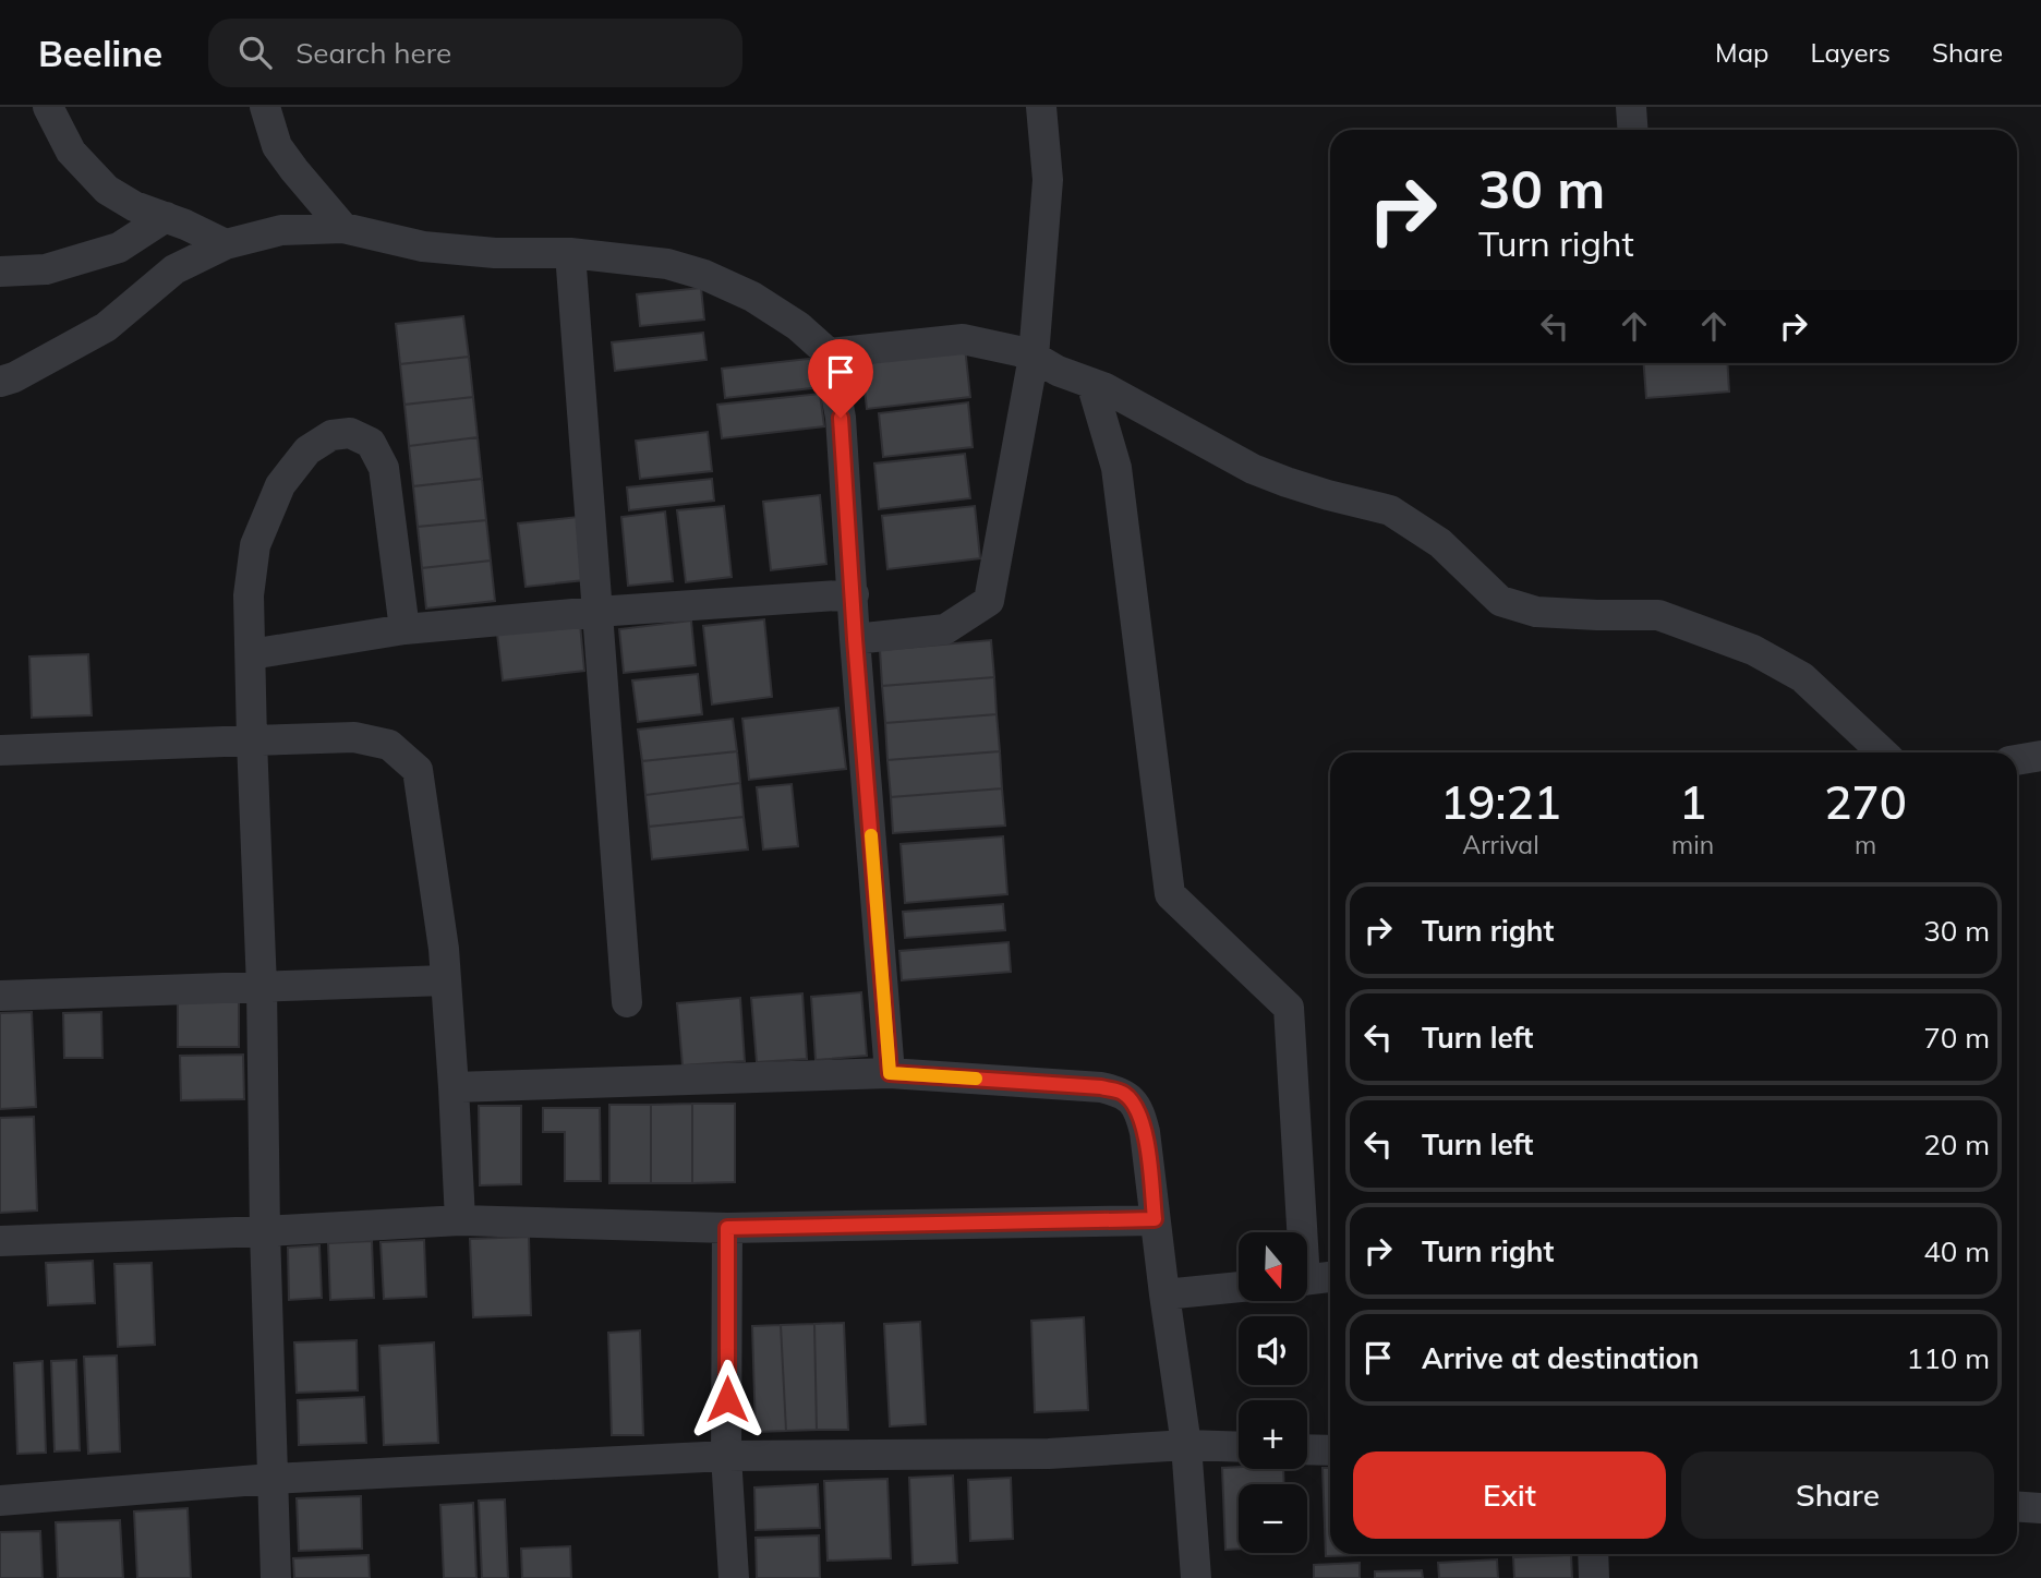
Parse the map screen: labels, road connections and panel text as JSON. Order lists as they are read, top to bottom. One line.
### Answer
{"north":"bottom","page":{"header":"Beeline","search":"Search here","nav":["Map","Layers","Share"],"turn":["30 m","Turn right"],"eta":["19:21","Arrival","1","min","270","m"],"list":[{"name":"Turn right","value":"30 m"},{"name":"Turn left","value":"70 m"},{"name":"Turn left","value":"20 m"},{"name":"Turn right","value":"40 m"},{"name":"Arrive at destination","value":"110 m"}],"map_buttons":["+","−"],"buttons":["Exit","Share"]}}
